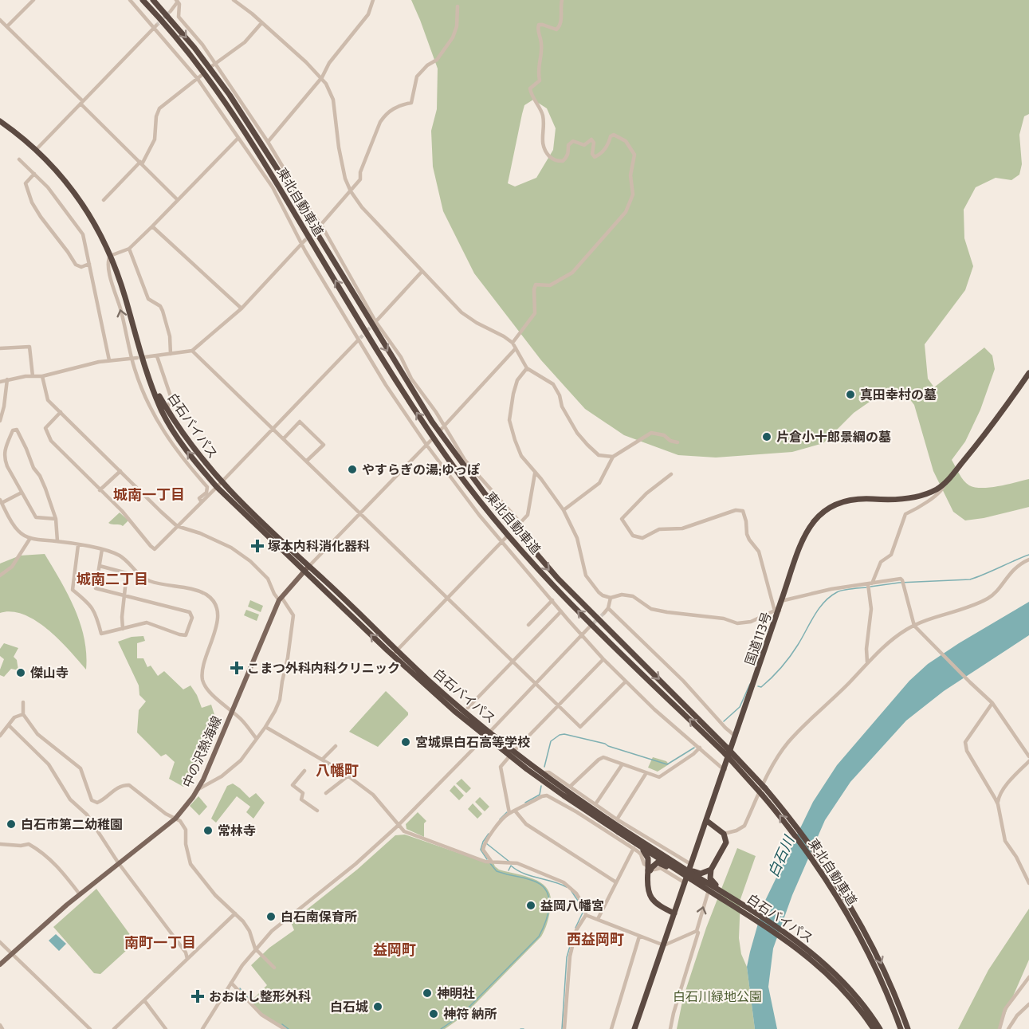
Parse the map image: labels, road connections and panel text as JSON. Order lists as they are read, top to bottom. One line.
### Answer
{"streets":{"highway":["東北自動車道","白石バイパス","国道113号"],"main road":["中の沢熱海線"]},"crossings":[["白石バイパス","国道113号"],["白石バイパス","中の沢熱海線"]],"districts":["城南一丁目","城南二丁目","八幡町","西益岡町","南町一丁目","益岡町"],"water":["白石川"],"parks":["白石川緑地公園"],"places":{"other":["真田幸村の墓","片倉小十郎景綱の墓","やすらぎの湯;ゆっぽ","傑山寺","宮城県白石高等学校","白石市第二幼稚園","常林寺","益岡八幡宮","白石南保育所","神明社","白石城","神符 納所"],"health":["塚本内科消化器科","こまつ外科内科クリニック","おおはし整形外科"]}}
